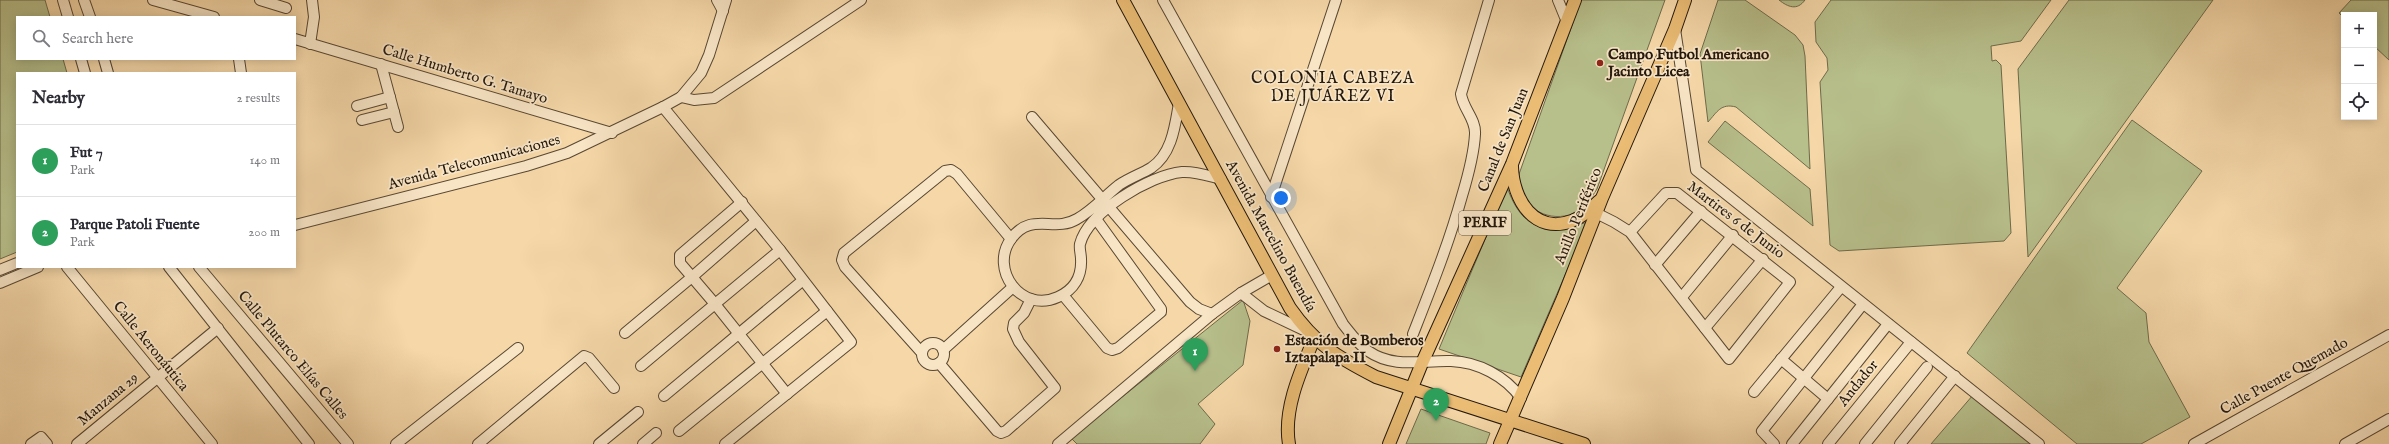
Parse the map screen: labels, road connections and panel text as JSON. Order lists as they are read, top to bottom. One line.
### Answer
{"streets":{"main road":["Canal de San Juan","Anillo Periférico","PERIF","Avenida Marcelino Buendía"],"street":["Calle Humberto G. Tamayo","Avenida Telecomunicaciones","Martires 6 de Junio","Calle Aeronáutica","Calle Plutarco Elías Calles","Calle Puente Quemado","Andador","Manzana 29"]},"crossings":[["Calle Humberto G. Tamayo","Avenida Telecomunicaciones"],["Canal de San Juan","Avenida Marcelino Buendía"],["Anillo Periférico","Avenida Marcelino Buendía"],["Calle Aeronáutica","Manzana 29"]],"districts":["COLONIA CABEZA DE JUÁREZ VI"],"places":["Campo Futbol Americano Jacinto Licea","Estación de Bomberos Iztapalapa II"],"page":{"map_buttons":["+","−"],"search":"Search here","heading":["Nearby","2 results"],"list":[{"mark":"1","name":"Fut 7","note":"Park","value":"140 m"},{"mark":"2","name":"Parque Patoli Fuente","note":"Park","value":"200 m"}],"pins":["1","2"]}}
